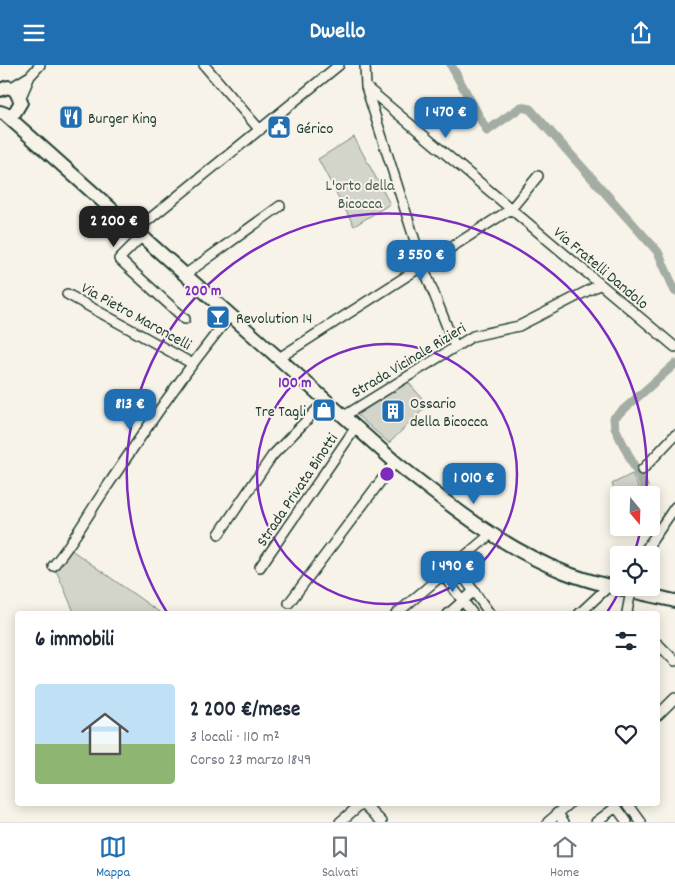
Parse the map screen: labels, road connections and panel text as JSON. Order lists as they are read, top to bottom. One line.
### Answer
{"streets":{"street":["Via Fratelli Dandolo","Via Pietro Maroncelli","Strada Vicinale Rizieri","Strada Privata Binotti"]},"crossings":[["Via Fratelli Dandolo","Strada Vicinale Rizieri"]],"parks":["L'orto della Bicocca"],"places":{"restaurant":["Burger King"],"public building":["Gérico"],"bar":["Revolution 14"],"shop":["Tre Tagli"],"building":["Ossario della Bicocca"]},"north":"bottom","page":{"header":"Dwello","price":["1 470 €","2 200 €","3 550 €","813 €","1 010 €","1 490 €"],"heading":"6 immobili","list":[{"name":"2 200 €/mese","note":"3 locali · 110 m² · Corso 23 marzo 1849"}],"tabs":["Mappa","Salvati","Home"]},"rings":["200 m","100 m"]}
